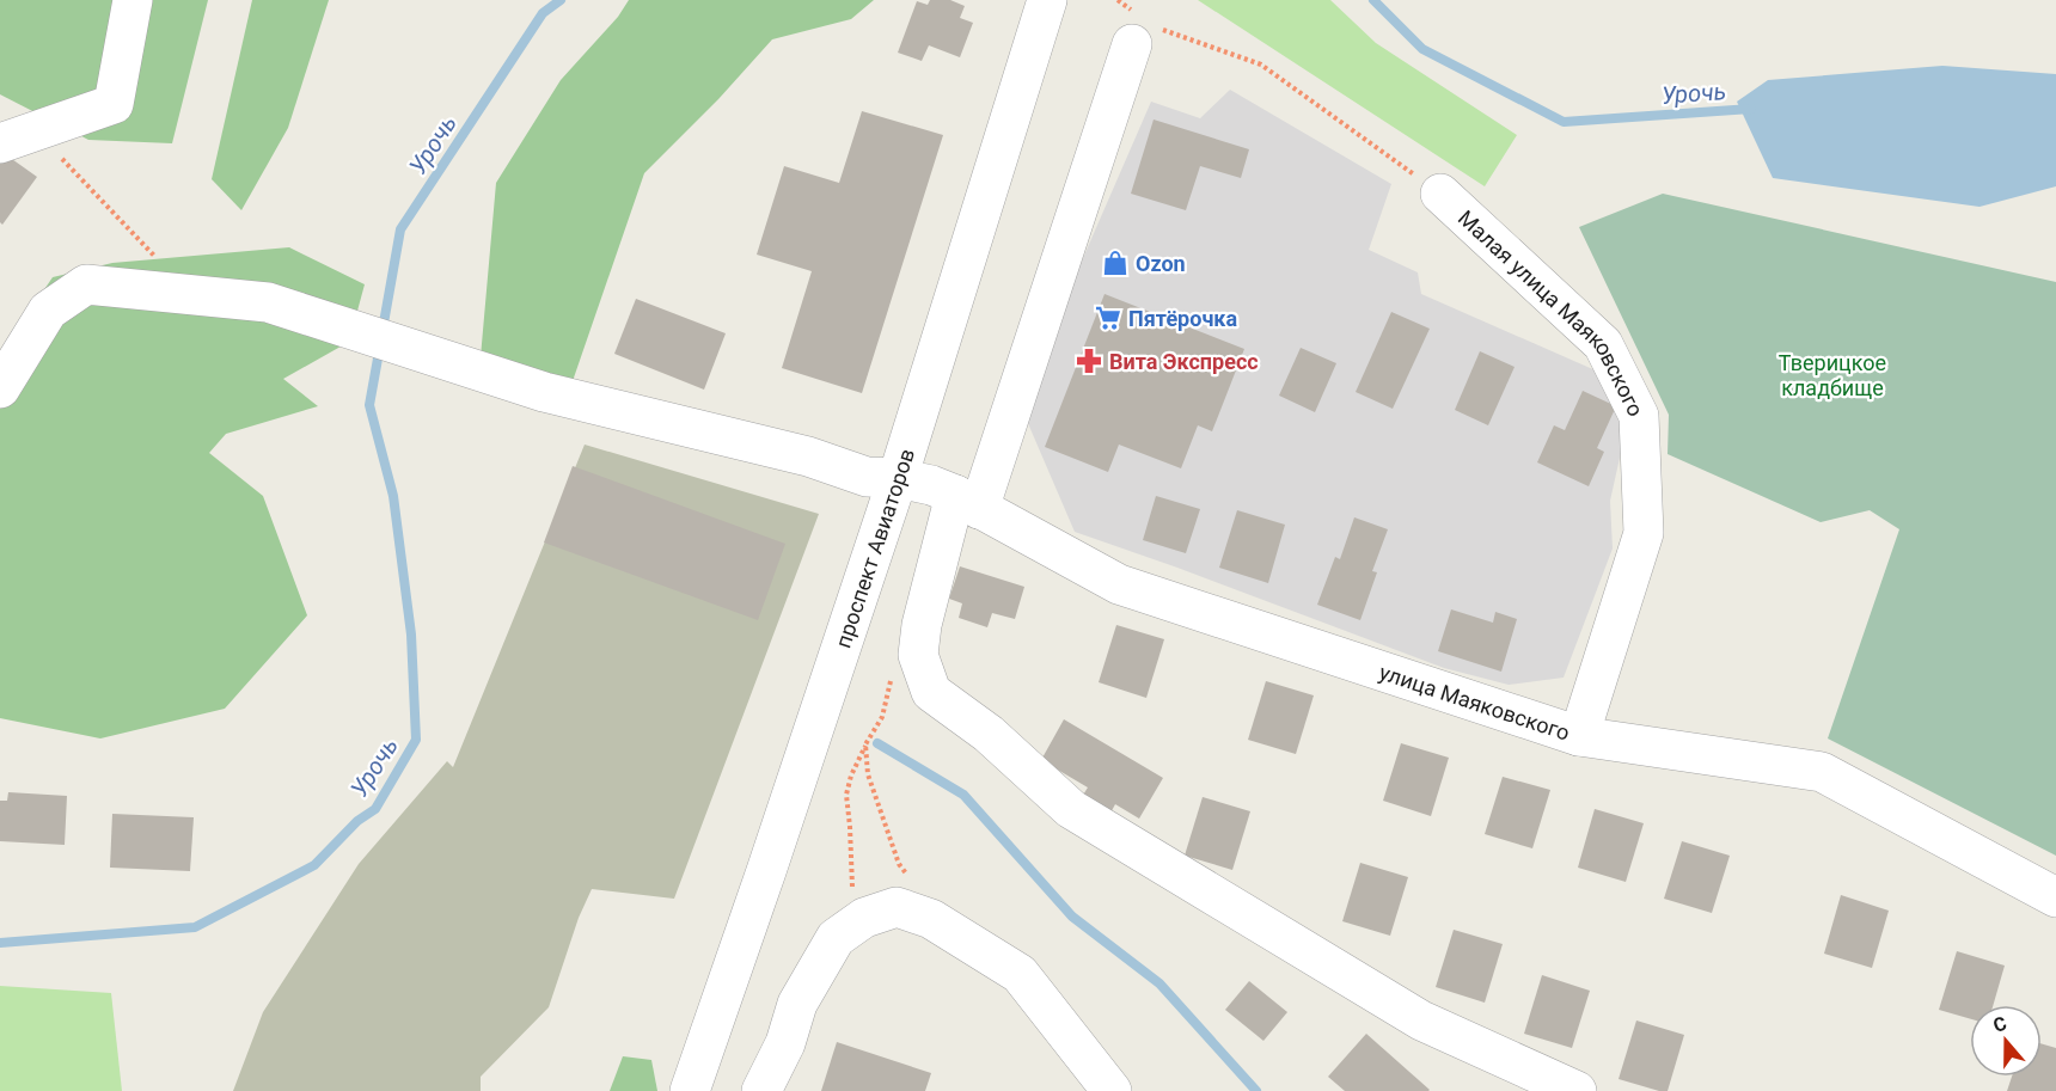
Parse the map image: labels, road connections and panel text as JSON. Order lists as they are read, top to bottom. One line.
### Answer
{"streets":{"street":["Малая улица Маяковского","проспект Авиаторов","улица Маяковского"]},"crossings":[["Малая улица Маяковского","улица Маяковского"],["проспект Авиаторов","улица Маяковского"]],"water":["Урочь"],"parks":["Тверицкое кладбище"],"places":{"shop":["Ozon"],"supermarket":["Пятёрочка"],"pharmacy":["Вита Экспресс"]},"north":"top"}
